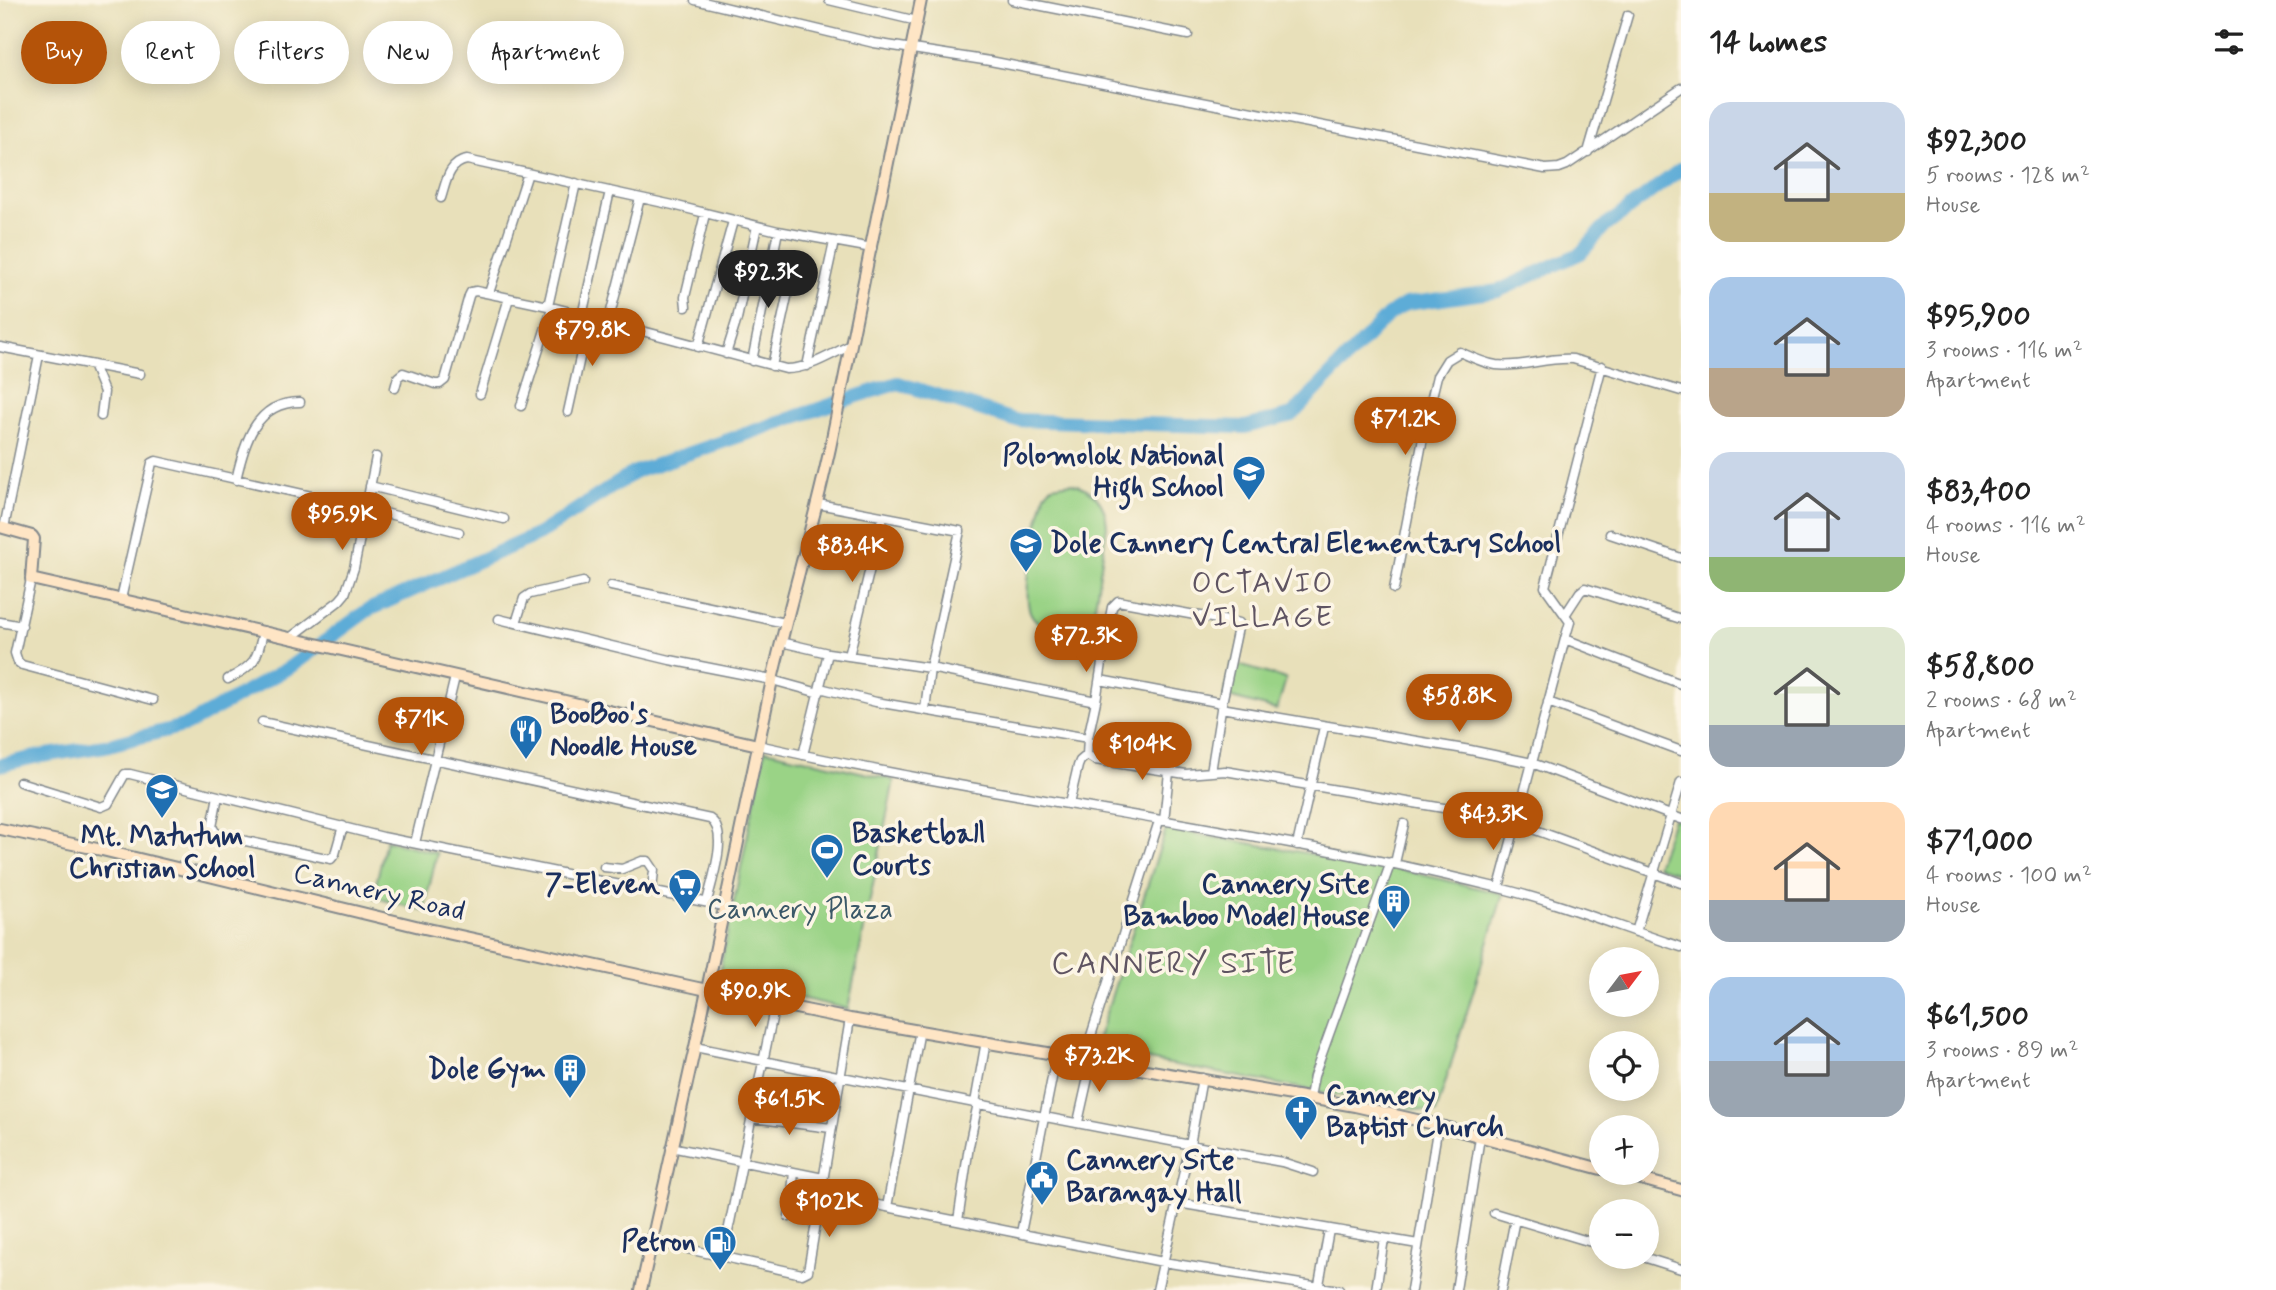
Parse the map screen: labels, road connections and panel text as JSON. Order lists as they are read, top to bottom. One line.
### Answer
{"streets":{"main road":["Cannery Road"]},"districts":["OCTAVIO VILLAGE","CANNERY SITE"],"parks":["Cannery Plaza"],"places":{"school or university":["Polomolok National High School","Dole Cannery Central Elementary School","Mt. Matutum Christian School"],"restaurant":["BooBoo's Noodle House"],"sports":["Basketball Courts"],"supermarket":["7-Eleven"],"building":["Cannery Site Bamboo Model House","Dole Gym"],"church":["Cannery Baptist Church"],"public building":["Cannery Site Barangay Hall"],"fuel station":["Petron"]},"north":"top right","page":{"heading":"14 homes","chip":["Buy","Rent","Filters","New","Apartment"],"list":[{"name":"$92,300","note":"5 rooms · 128 m² · House"},{"name":"$95,900","note":"3 rooms · 116 m² · Apartment"},{"name":"$83,400","note":"4 rooms · 116 m² · House"},{"name":"$58,800","note":"2 rooms · 68 m² · Apartment"},{"name":"$71,000","note":"4 rooms · 100 m² · House"},{"name":"$61,500","note":"3 rooms · 89 m² · Apartment"}],"price":["$92.3K","$79.8K","$71.2K","$95.9K","$83.4K","$72.3K","$58.8K","$71K","$104K","$43.3K","$90.9K","$73.2K","$61.5K","$102K"],"map_buttons":["+","−"]}}
